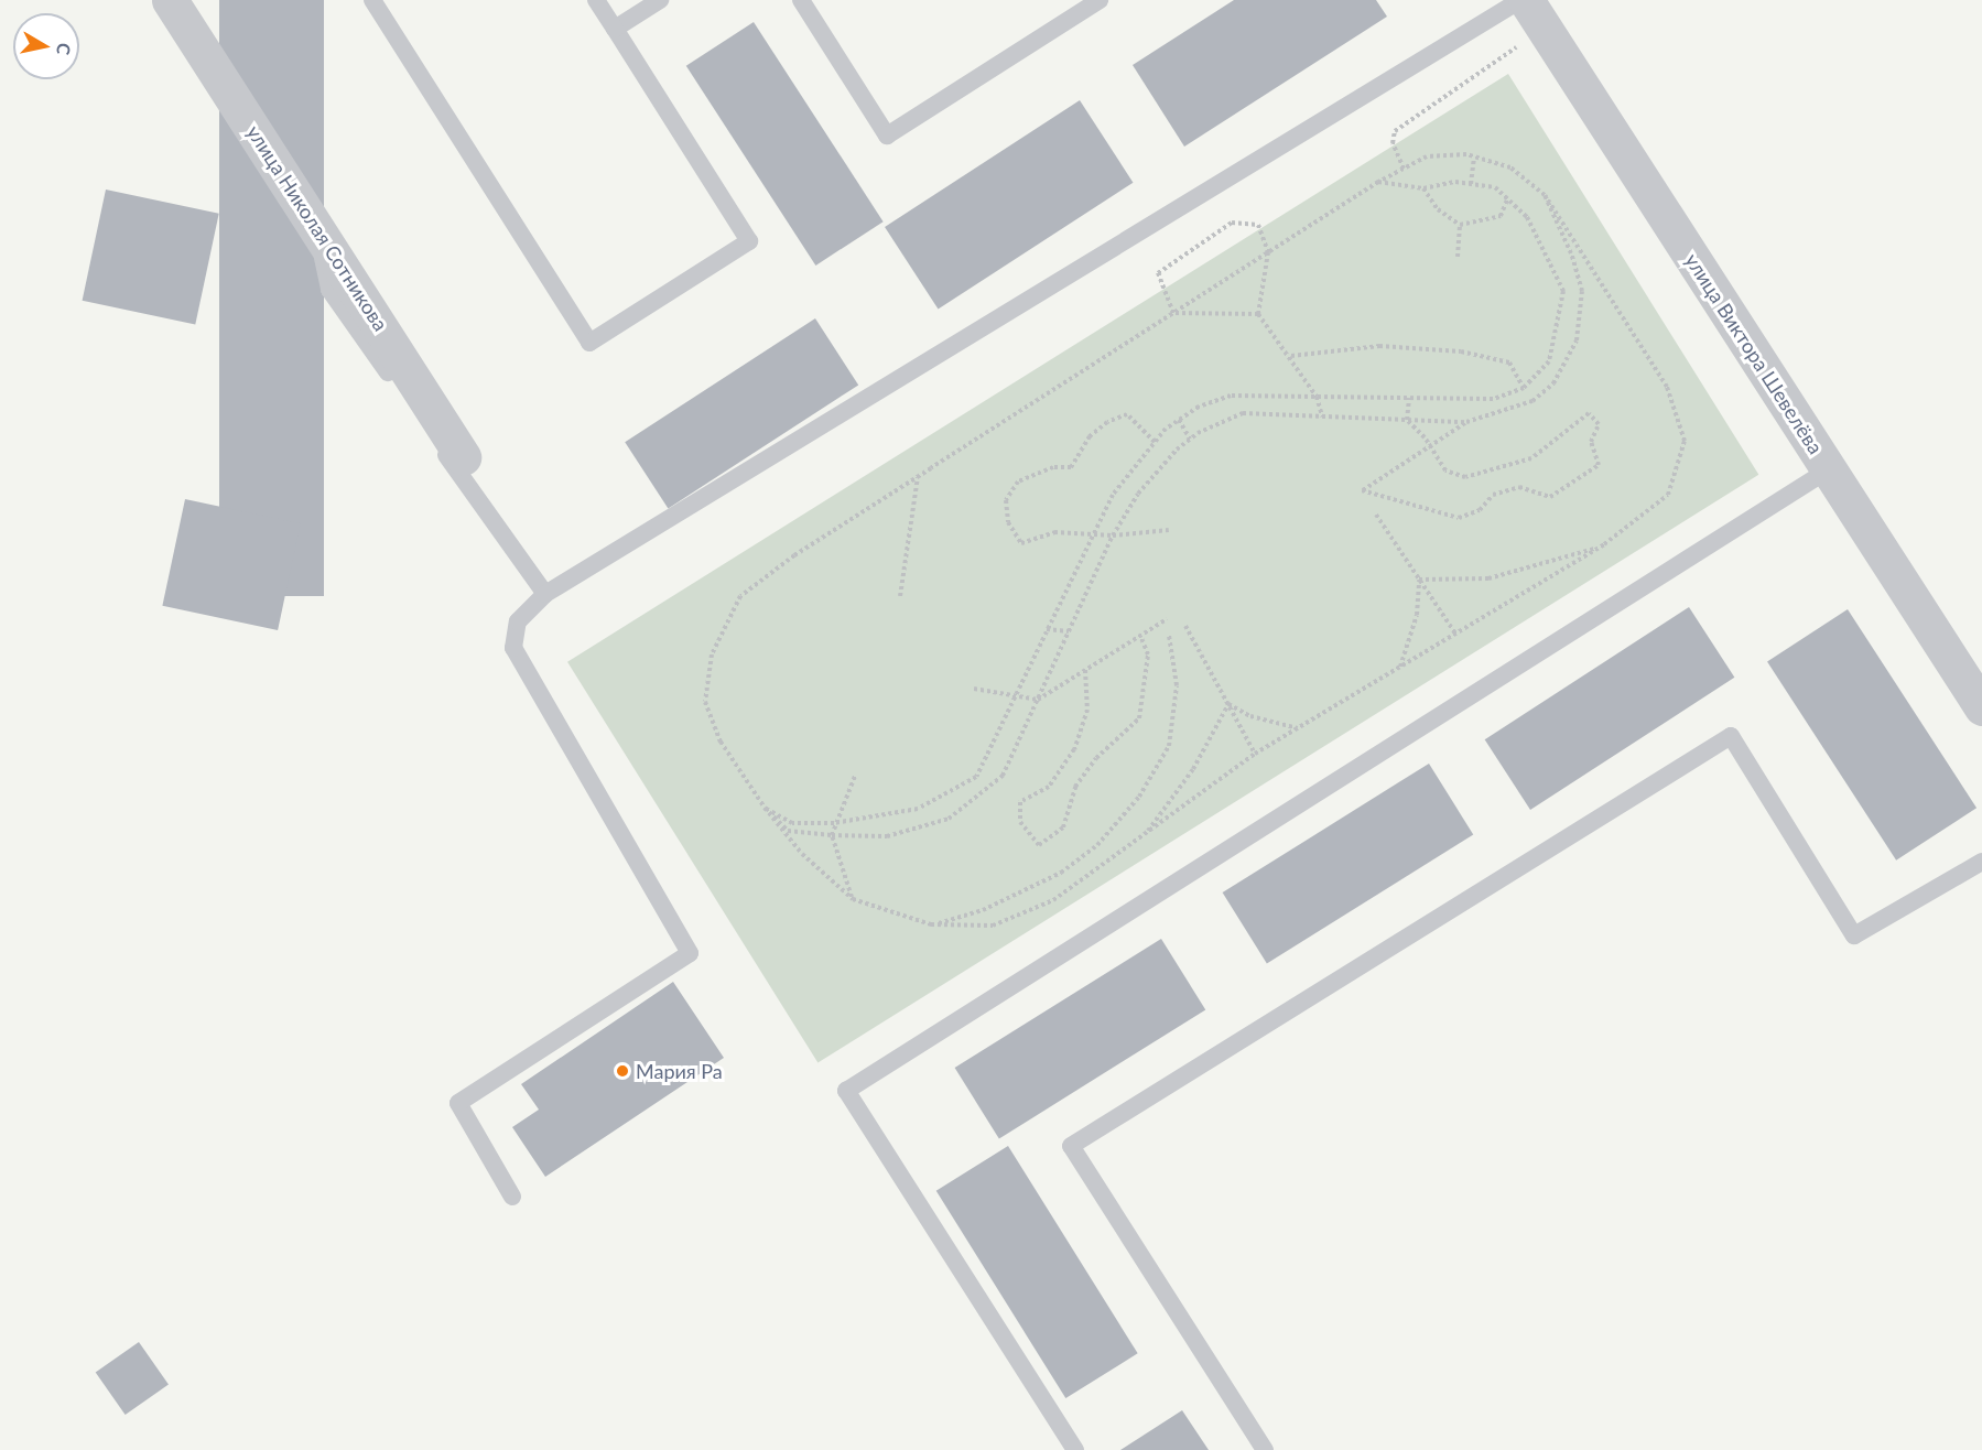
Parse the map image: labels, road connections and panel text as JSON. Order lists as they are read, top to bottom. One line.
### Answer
{"streets":{"street":["улица Николая Сотникова","улица Виктора Шевелёва"]},"places":["Мария Ра"],"north":"right"}
